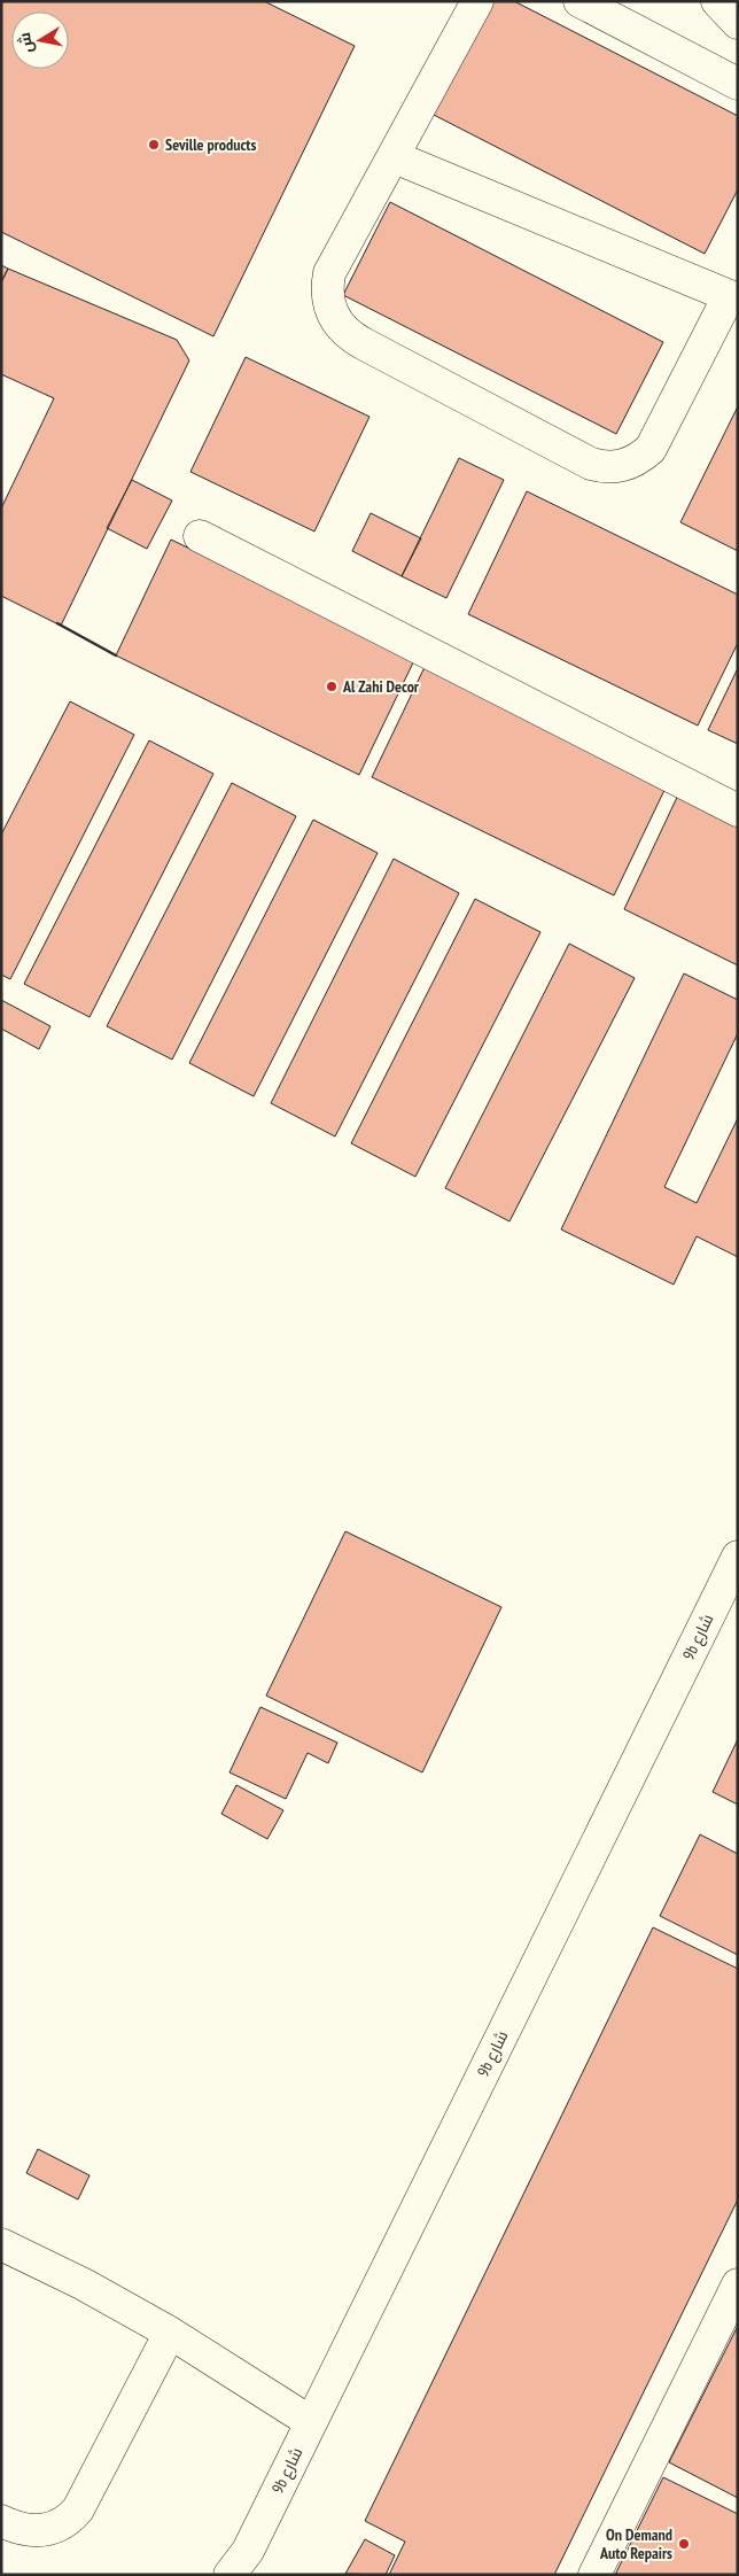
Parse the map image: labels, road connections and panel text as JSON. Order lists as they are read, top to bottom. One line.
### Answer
{"streets":{"lane":["9b شارع"]},"places":["Seville products","Al Zahi Decor","On Demand Auto Repairs"],"north":"left"}
